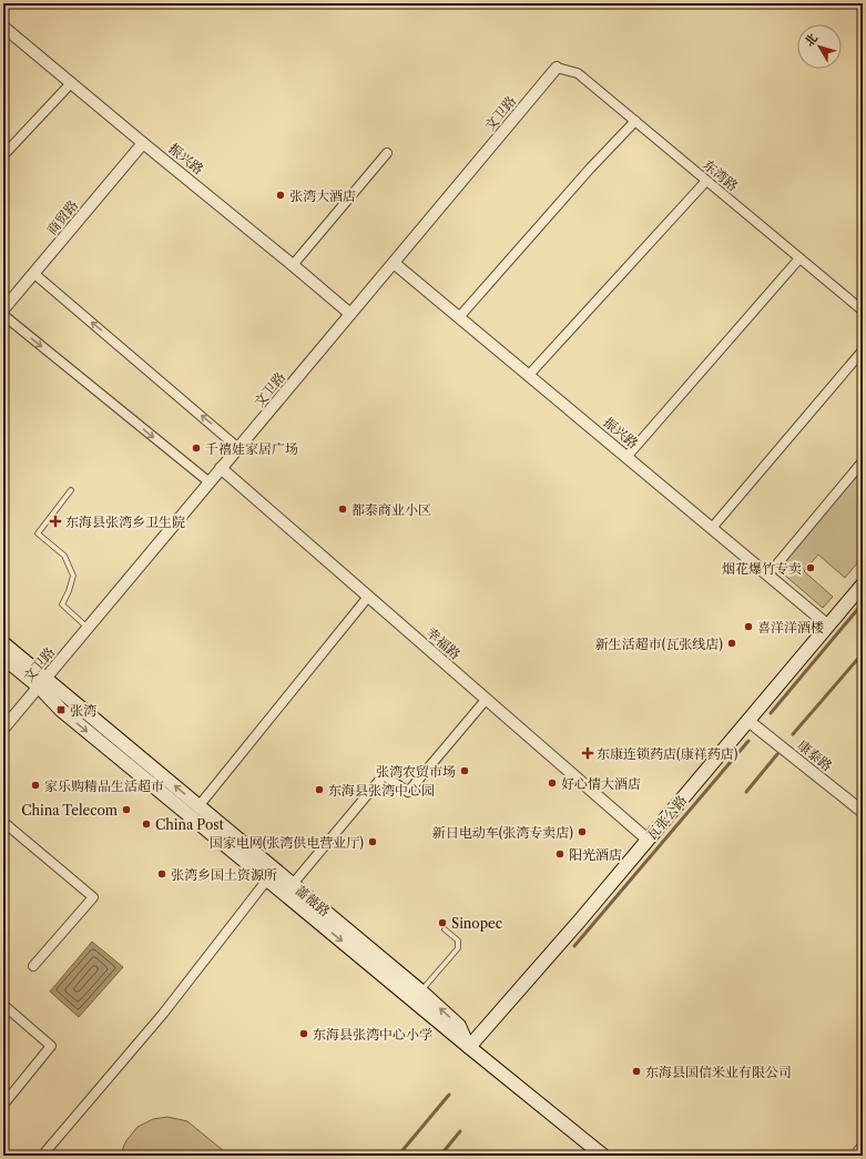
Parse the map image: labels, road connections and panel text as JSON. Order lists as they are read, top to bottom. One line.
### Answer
{"streets":{"main road":["瓦张公路","蔷薇路"],"street":["文卫路","振兴路","东湾路","商贸路","幸福路","康泰路"]},"crossings":[["文卫路","振兴路"],["文卫路","东湾路"],["文卫路","幸福路"],["文卫路","蔷薇路"],["振兴路","商贸路"],["振兴路","瓦张公路"],["幸福路","瓦张公路"],["康泰路","瓦张公路"],["瓦张公路","蔷薇路"]],"places":{"other":["张湾大酒店","千禧娃家居广场","都泰商业小区","烟花爆竹专卖","喜洋洋酒楼","新生活超市(瓦张线店)","张湾农贸市场","好心情大酒店","家乐购精品生活超市","东海县张湾中心园","China Telecom","China Post","新日电动车(张湾专卖店)","国家电网(张湾供电营业厅)","阳光酒店","张湾乡国土资源所","Sinopec","东海县张湾中心小学","东海县国信米业有限公司"],"health":["东海县张湾乡卫生院","东康连锁药店(康祥药店)"],"transit":["张湾"]},"north":"top left"}
